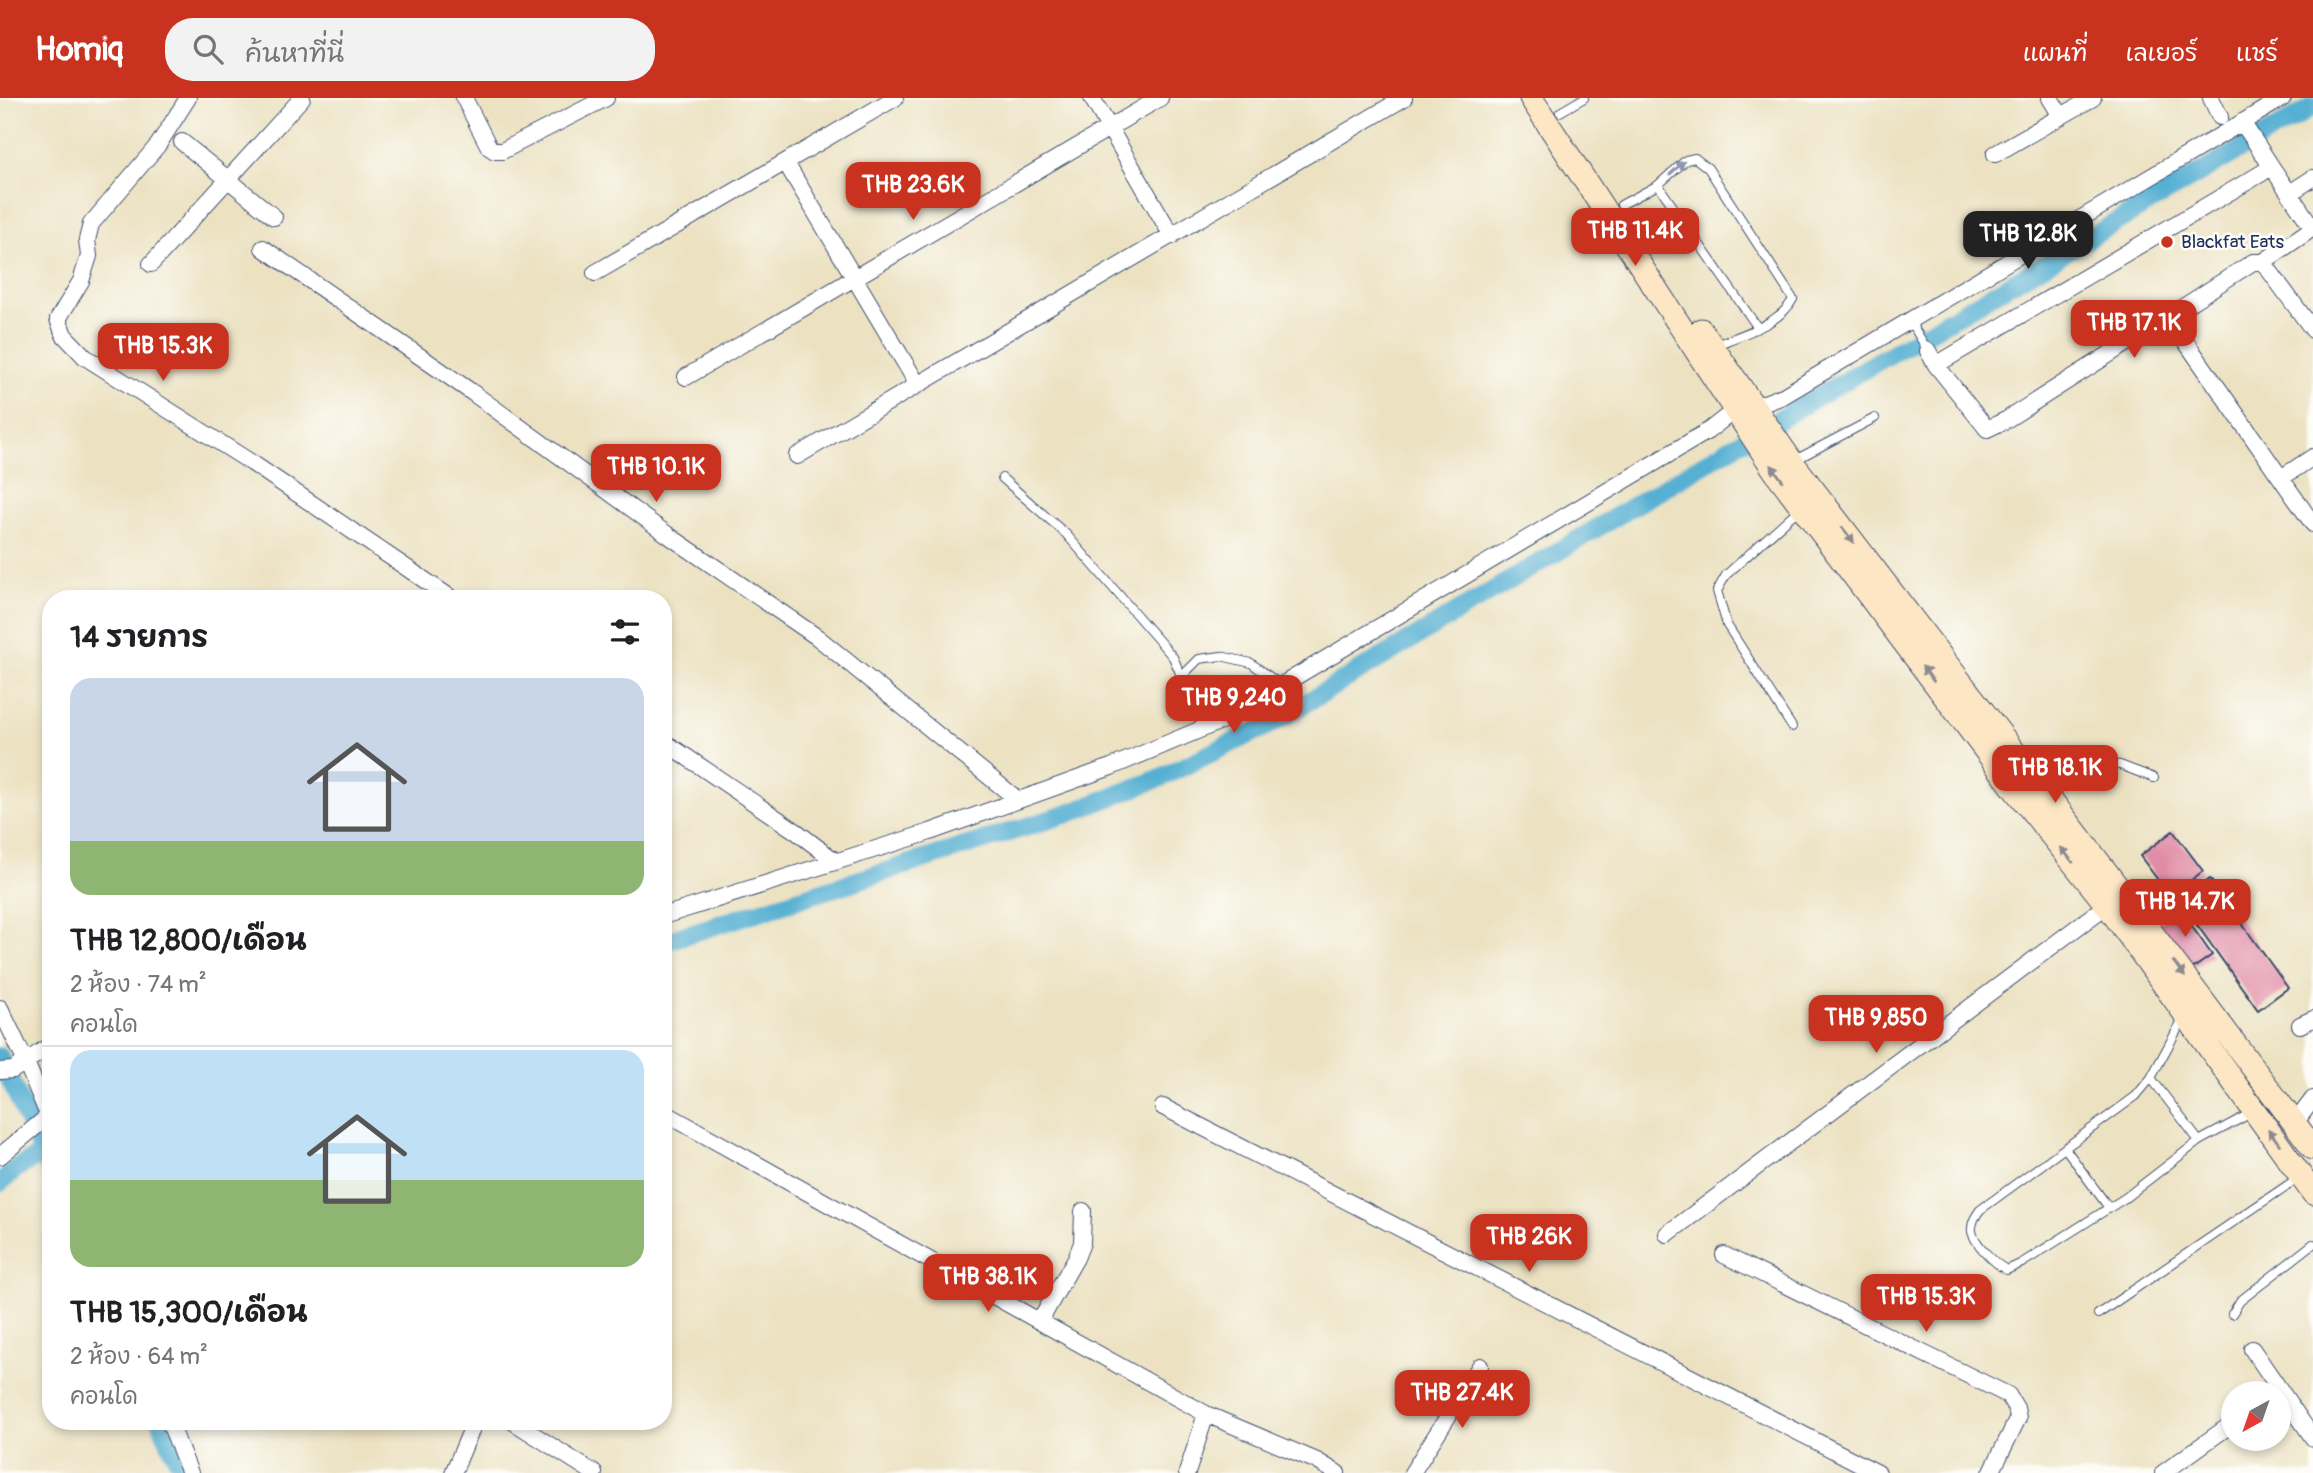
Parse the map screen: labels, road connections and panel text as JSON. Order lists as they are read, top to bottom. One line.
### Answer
{"places":["Blackfat Eats"],"north":"bottom left","page":{"header":"Homiq","search":"ค้นหาที่นี่","nav":["แผนที่","เลเยอร์","แชร์"],"price":["THB 23.6K","THB 11.4K","THB 12.8K","THB 17.1K","THB 15.3K","THB 10.1K","THB 9,240","THB 18.1K","THB 14.7K","THB 9,850","THB 26K","THB 38.1K","THB 15.3K","THB 27.4K"],"heading":"14 รายการ","list":[{"name":"THB 12,800/เดือน","note":"2 ห้อง · 74 m² · คอนโด"},{"name":"THB 15,300/เดือน","note":"2 ห้อง · 64 m² · คอนโด"}]}}
